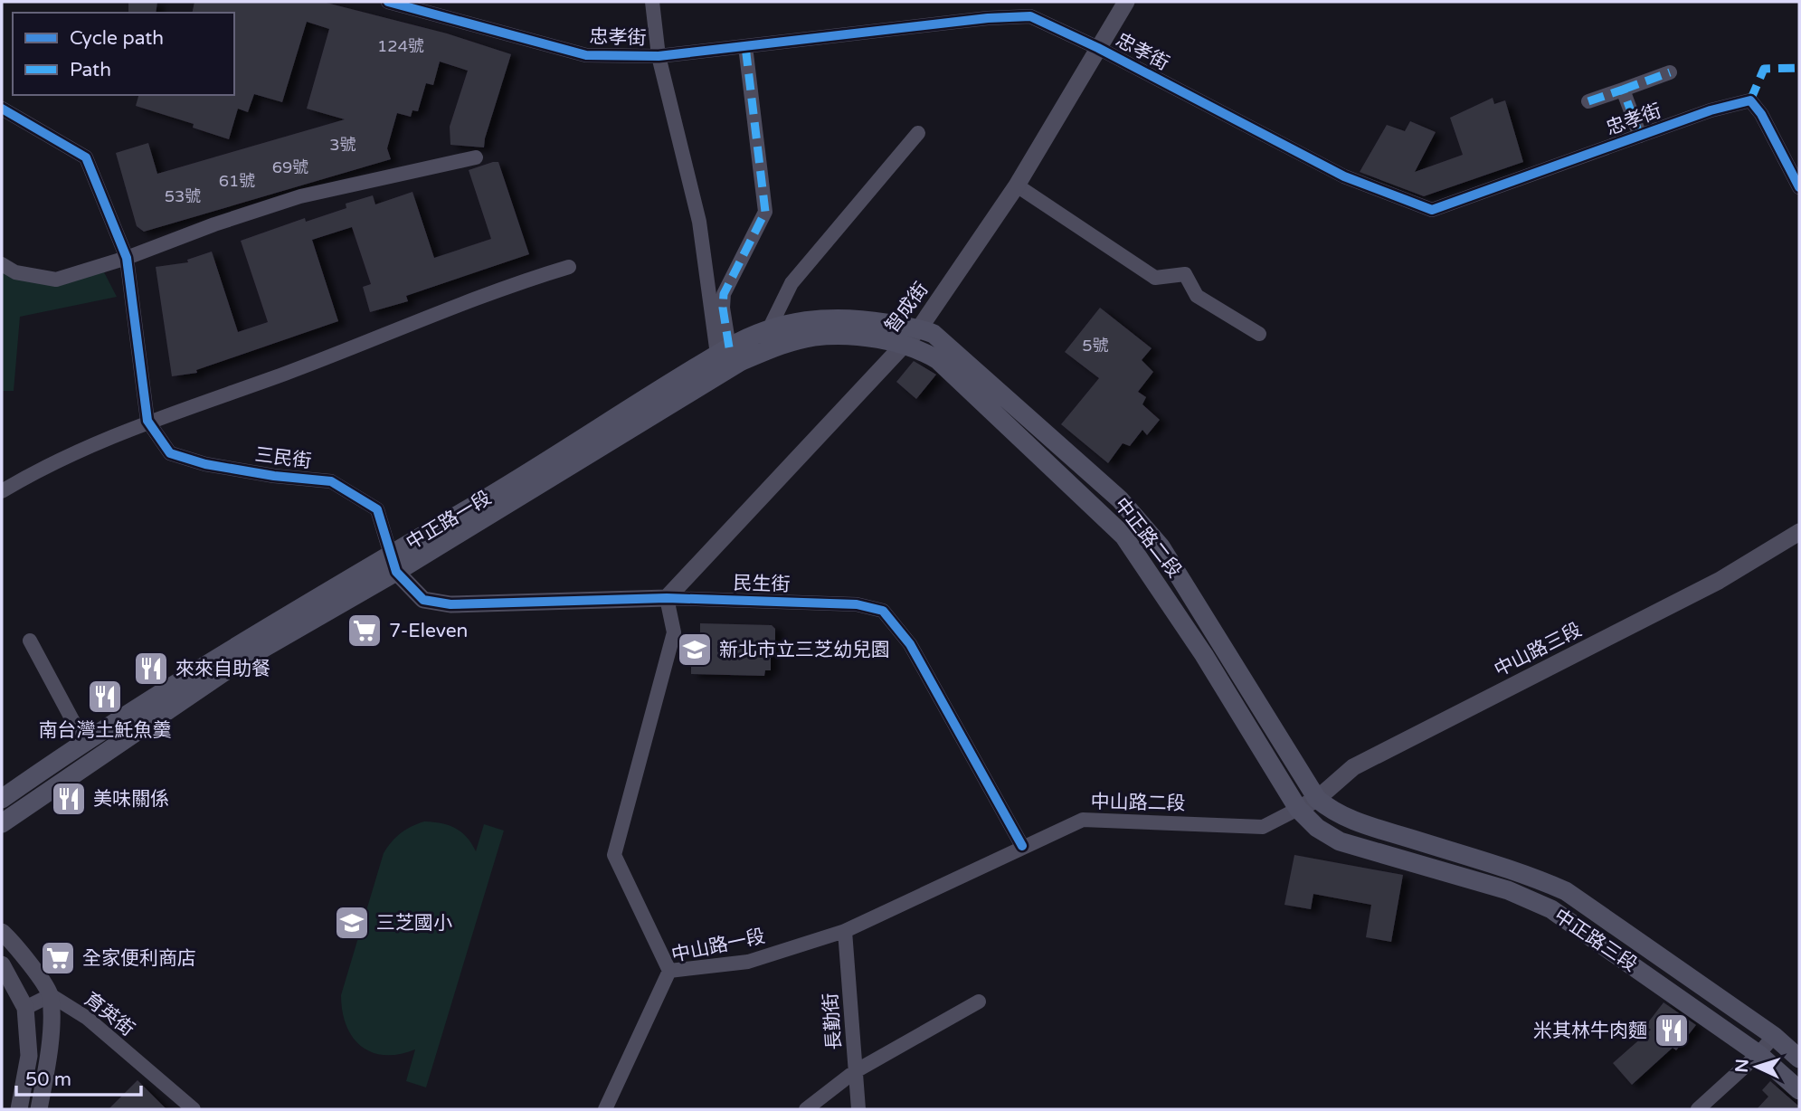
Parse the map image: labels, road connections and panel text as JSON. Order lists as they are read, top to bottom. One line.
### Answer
{"streets":{"main road":["中正路一段","中正路二段","中正路三段"],"street":["忠孝街","智成街","三民街","民生街","中山路三段","中山路二段","中山路一段","育英街","長勤街"]},"crossings":[["忠孝街","智成街"],["智成街","中正路一段"],["智成街","中正路二段"],["智成街","民生街"],["三民街","中正路一段"],["三民街","民生街"],["中正路一段","中正路二段"],["中正路一段","民生街"],["中正路二段","中山路三段"],["中正路二段","中山路二段"],["中正路二段","中正路三段"],["民生街","中山路二段"],["中山路三段","中山路二段"],["中山路三段","中正路三段"],["中山路二段","中正路三段"],["中山路二段","中山路一段"],["中山路二段","長勤街"],["中山路一段","長勤街"]],"places":{"supermarket":["7-Eleven","全家便利商店"],"school or university":["新北市立三芝幼兒園","三芝國小"],"restaurant":["來來自助餐","南台灣土魠魚羹","美味關係","米其林牛肉麵"]},"house_numbers":["124號","3號","69號","61號","53號","5號"],"legend":["Cycle path","Path"],"scale_bar":"50 m","north":"left"}
